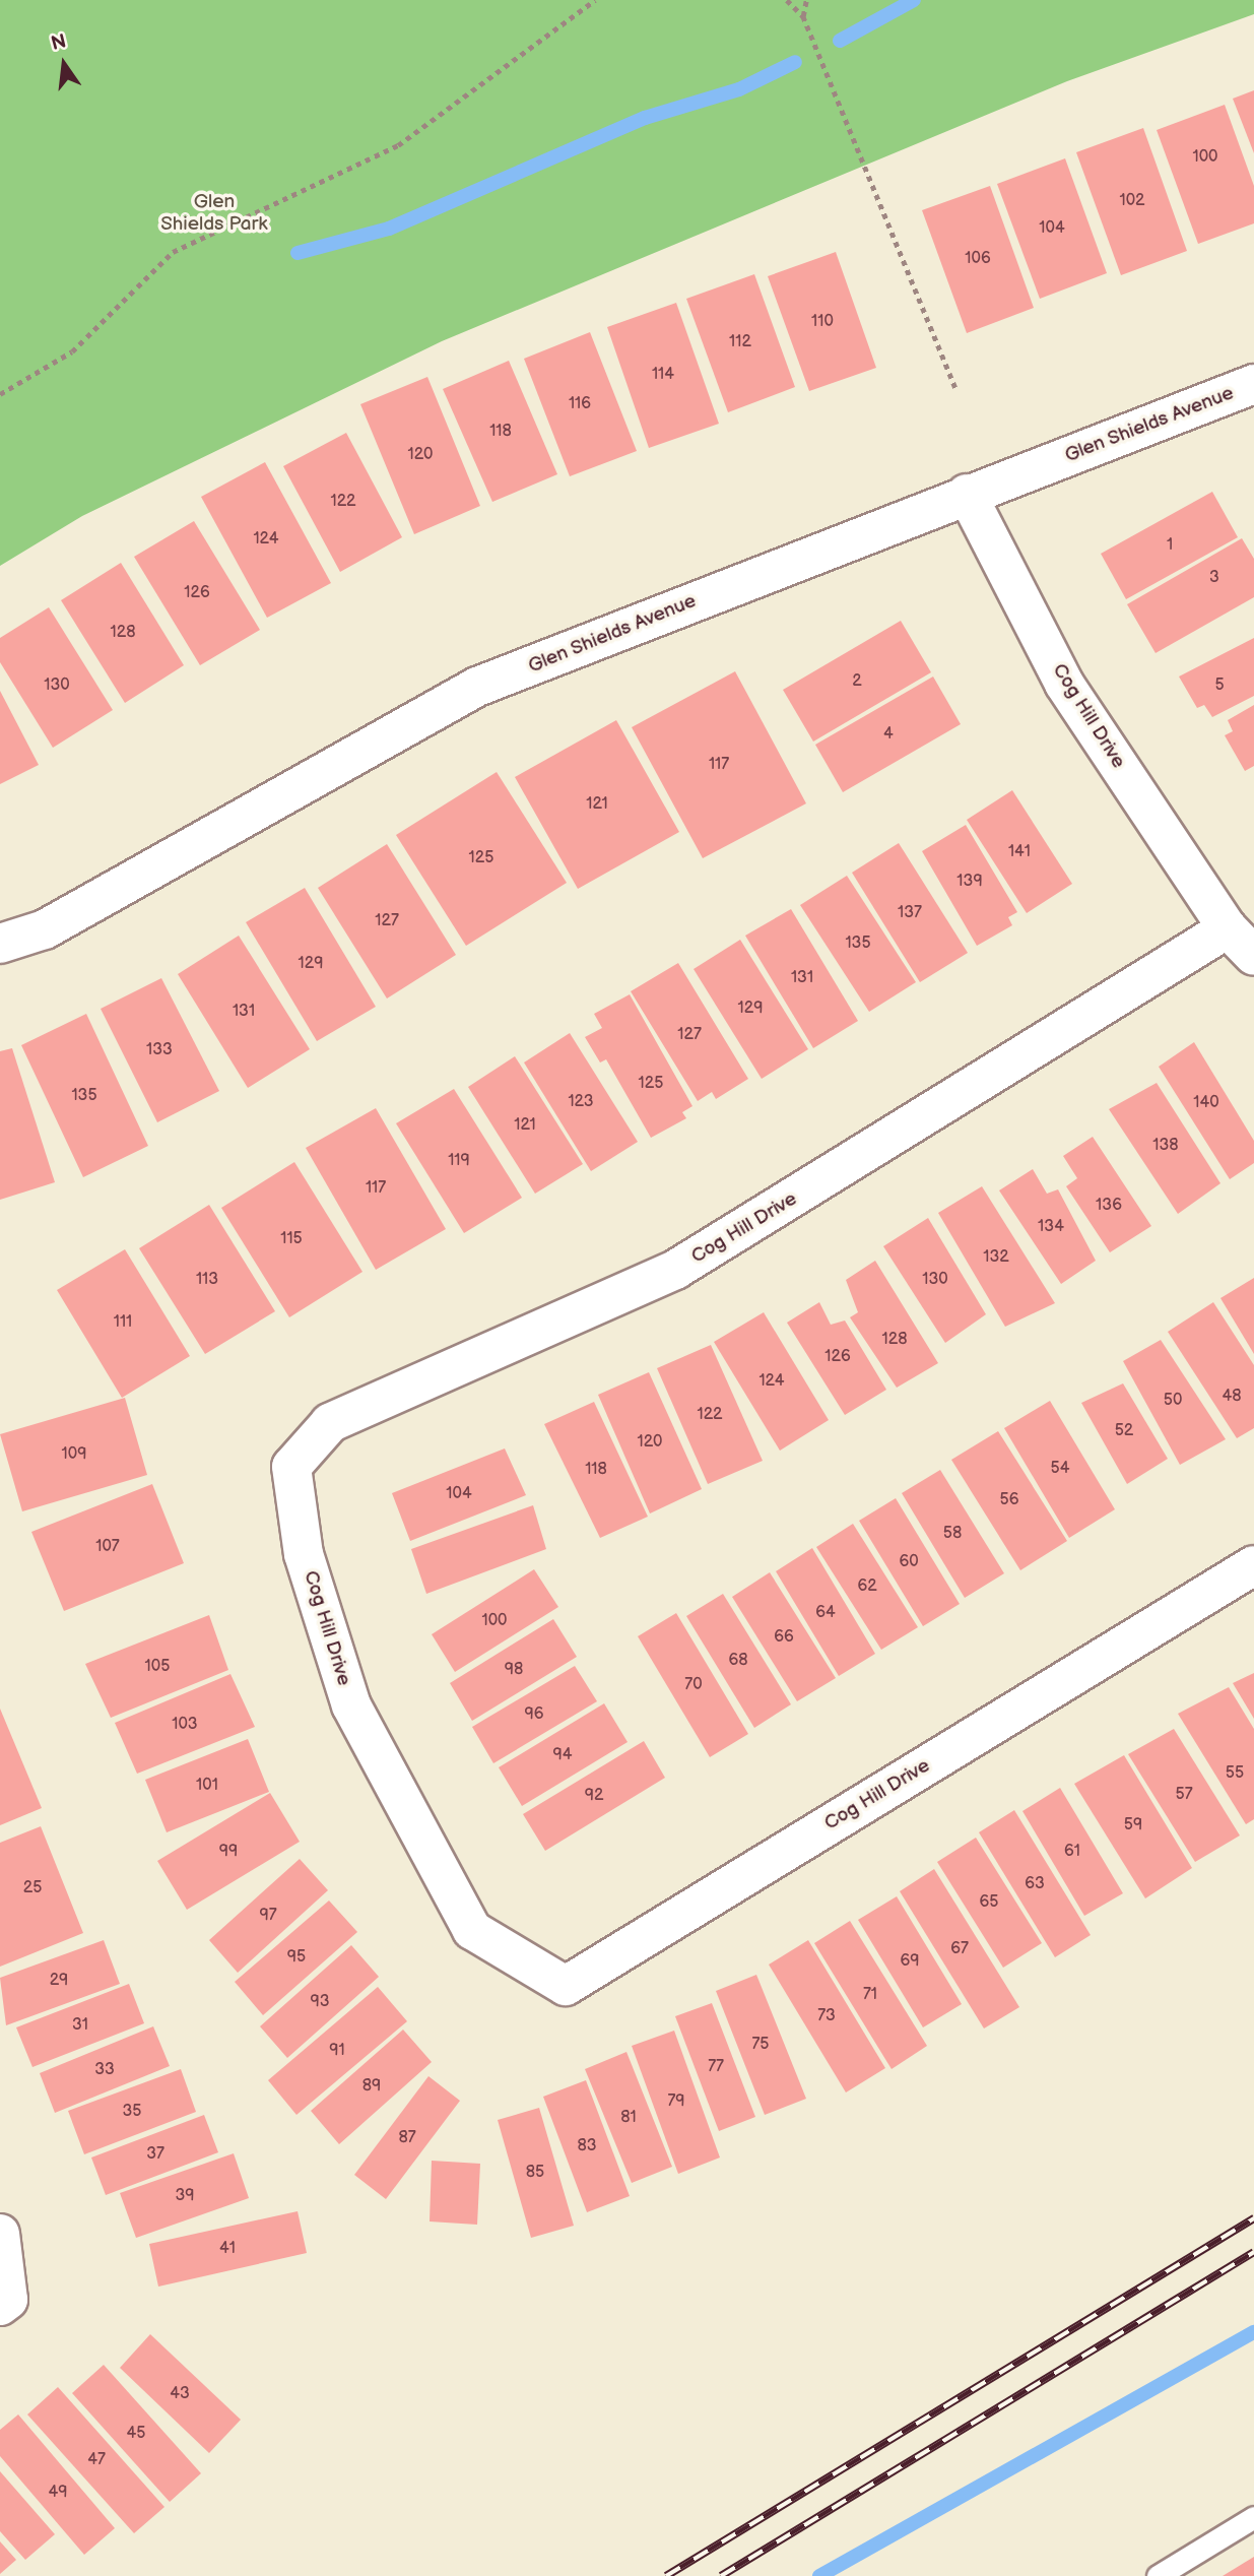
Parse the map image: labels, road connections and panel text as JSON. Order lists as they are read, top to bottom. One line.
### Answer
{"streets":{"street":["Glen Shields Avenue","Cog Hill Drive"]},"crossings":[["Glen Shields Avenue","Cog Hill Drive"]],"parks":["Glen Shields Park"],"house_numbers":["100","102","104","106","110","112","114","116","118","120","122","124","1","3","126","128","2","130","5","4","117","121","141","125","139","137","127","135","129","131","129","131","127","133","125","135","123","140","121","138","119","117","136","134","115","132","113","130","111","128","126","124","48","50","122","52","120","109","54","118","104","56","58","107","60","62","64","100","66","68","105","98","70","96","103","94","55","101","57","92","59","99","61","63","25","65","97","67","95","69","29","71","93","73","31","75","91","77","33","89","79","35","81","87","83","37","85","39","41","43","45","47","49"],"north":"top"}
